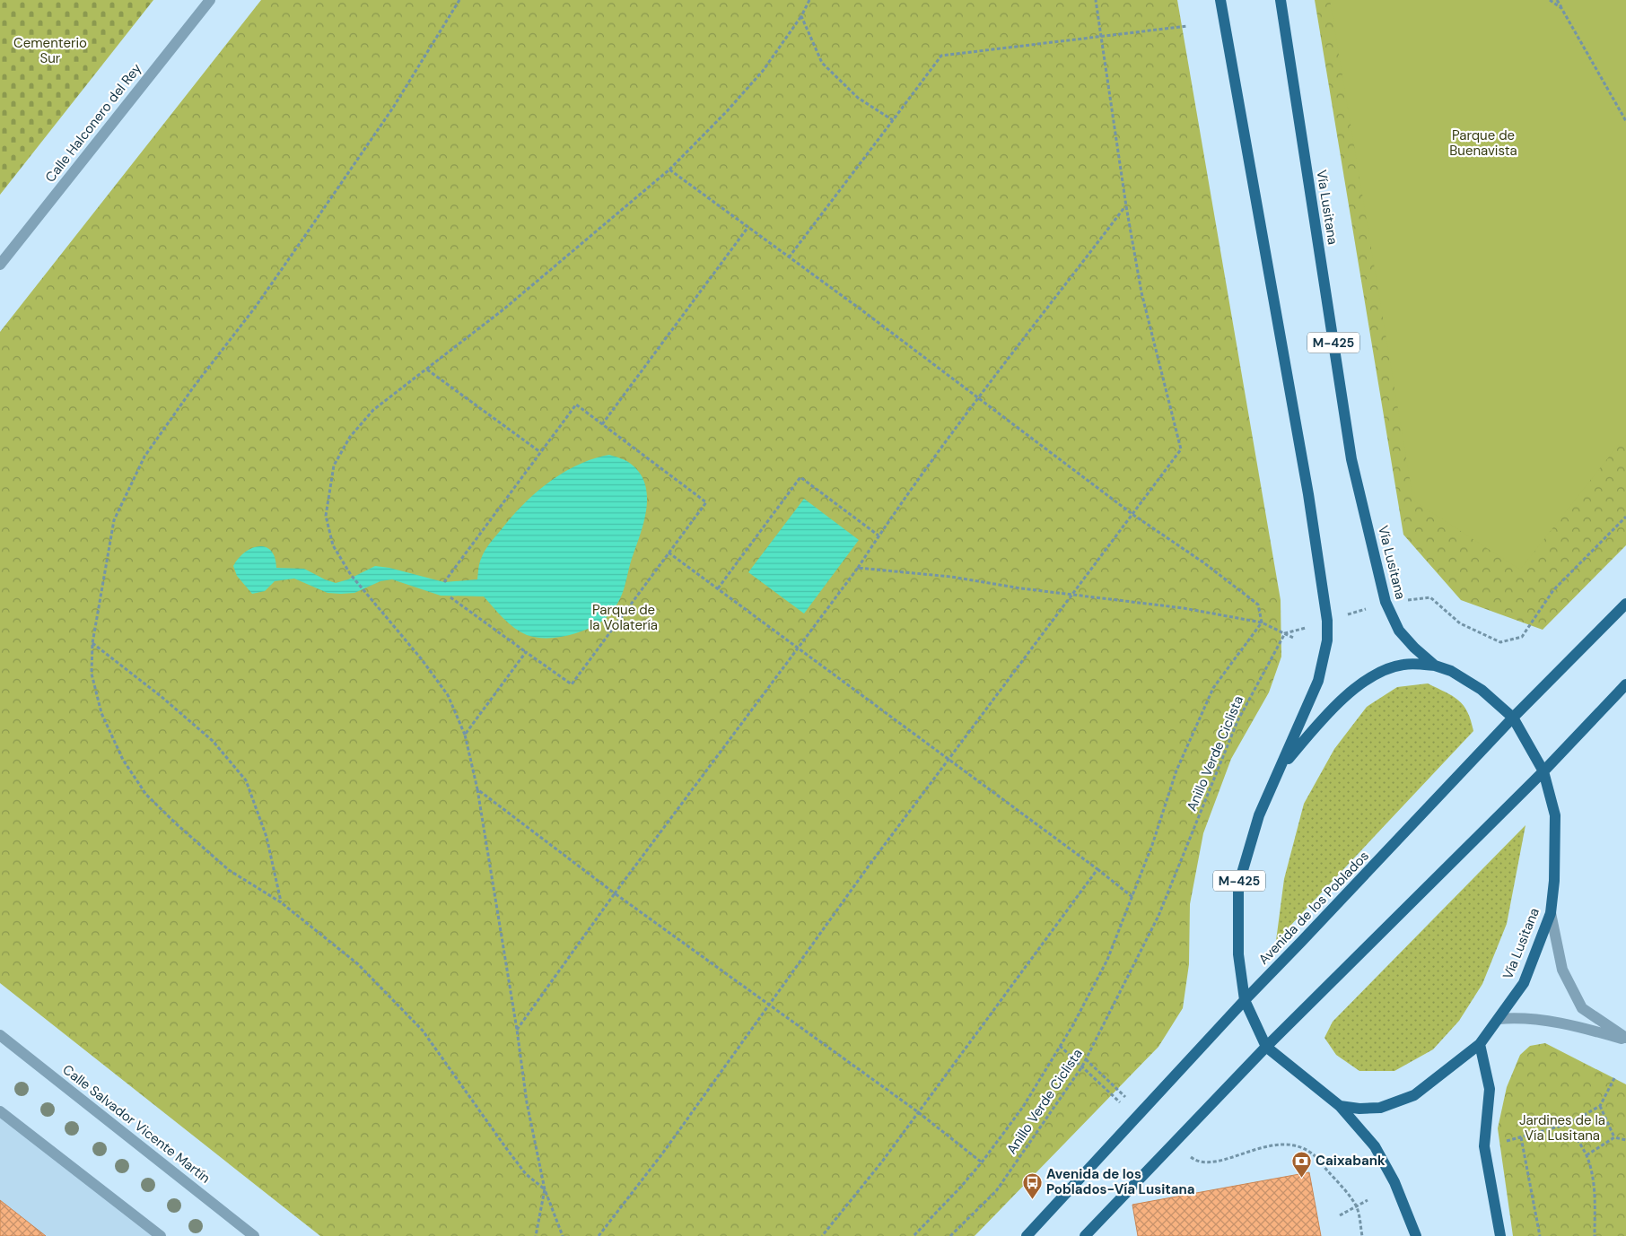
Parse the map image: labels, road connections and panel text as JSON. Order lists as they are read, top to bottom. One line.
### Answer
{"streets":{"main road":["Vía Lusitana","M-425","Avenida de los Poblados"],"street":["Calle Halconero del Rey","Calle Salvador Vicente Martín"],"path":["Anillo Verde Ciclista"]},"crossings":[["Vía Lusitana","M-425"],["Vía Lusitana","Avenida de los Poblados"],["M-425","Avenida de los Poblados"]],"parks":["Cementerio Sur","Parque de Buenavista","Parque de la Volatería","Jardines de la Vía Lusitana"],"places":{"bank":["Caixabank"],"bus stop":["Avenida de los Poblados-Vía Lusitana"]}}
